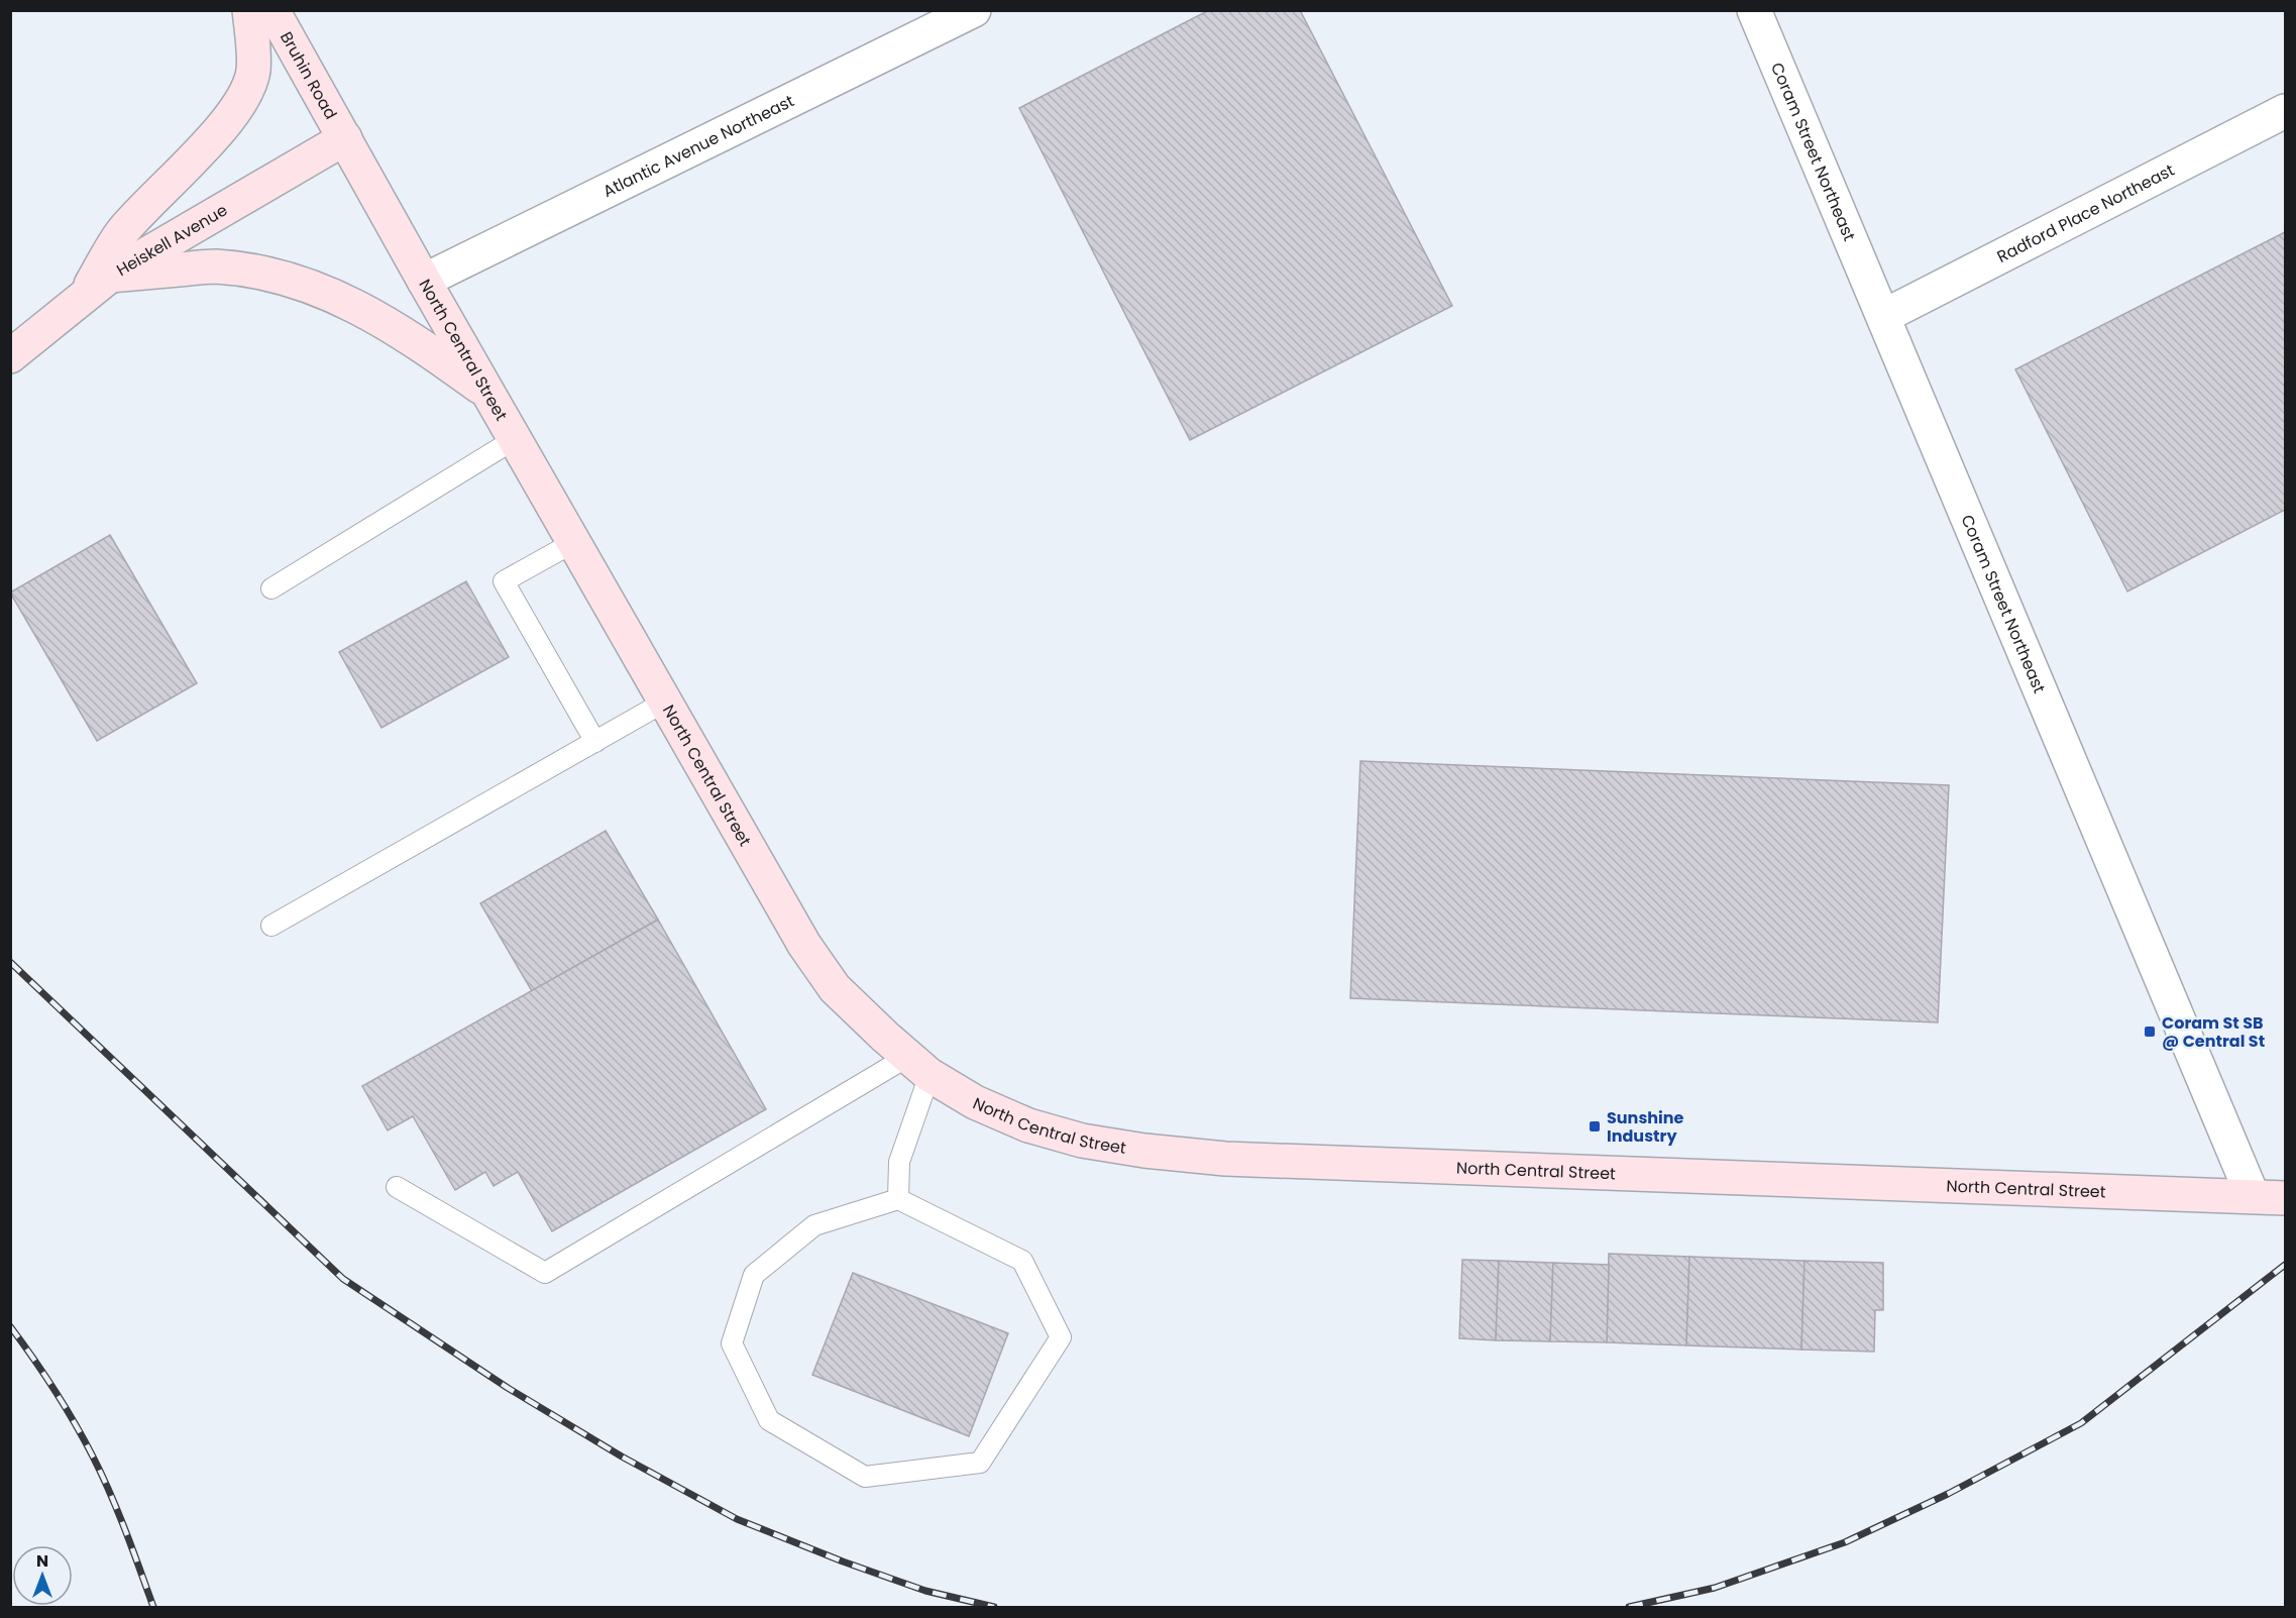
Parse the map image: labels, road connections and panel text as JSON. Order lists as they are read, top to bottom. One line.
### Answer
{"streets":{"main road":["Bruhin Road","Heiskell Avenue","North Central Street"],"street":["Atlantic Avenue Northeast","Coram Street Northeast","Radford Place Northeast"]},"crossings":[["Bruhin Road","Heiskell Avenue"],["Bruhin Road","North Central Street"],["Atlantic Avenue Northeast","North Central Street"],["Coram Street Northeast","Radford Place Northeast"],["Coram Street Northeast","North Central Street"],["Heiskell Avenue","North Central Street"]],"places":{"transit":["Coram St SB @ Central St","Sunshine Industry"]},"north":"top"}
